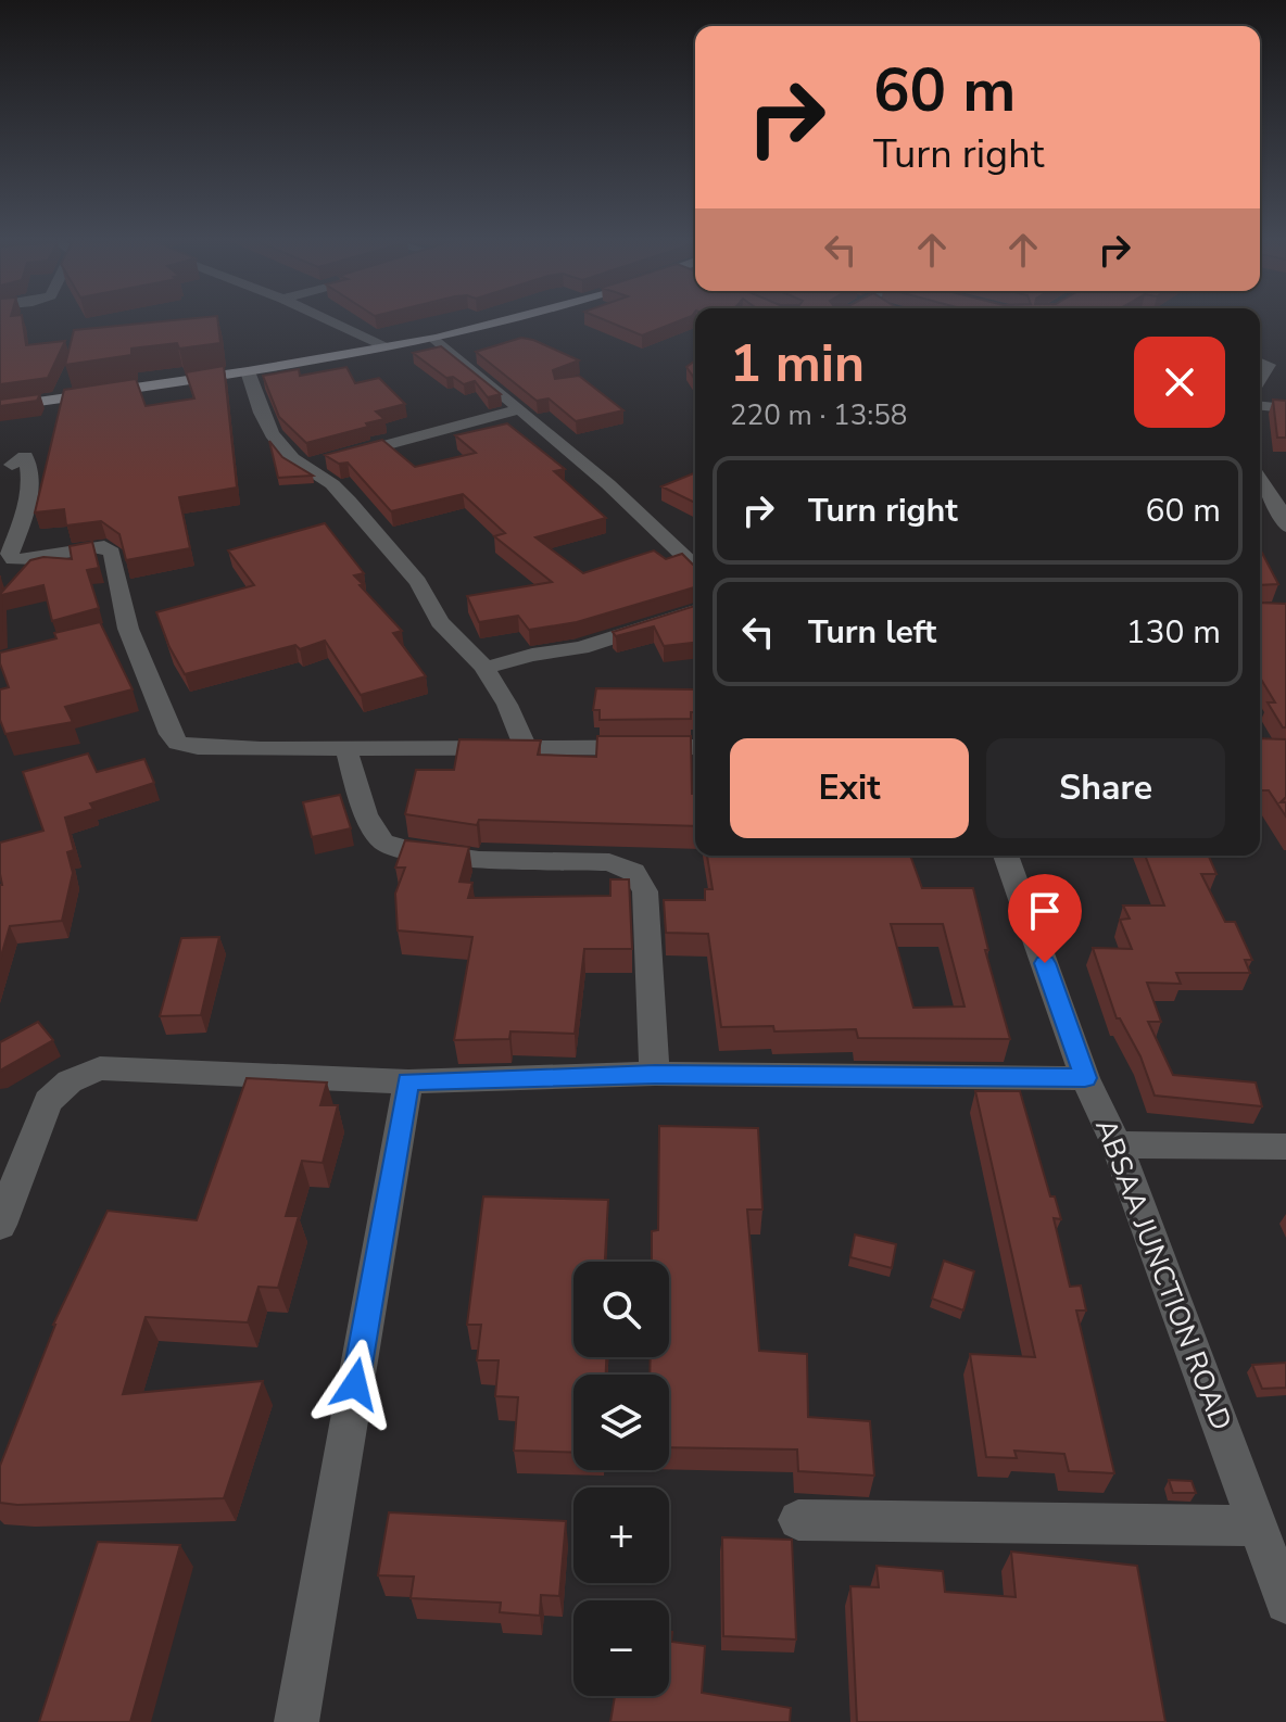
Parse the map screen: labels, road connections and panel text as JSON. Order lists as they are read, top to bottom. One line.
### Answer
{"streets":{"street":["ABSAA JUNCTION ROAD"]},"page":{"turn":["60 m","Turn right"],"heading":["1 min","220 m · 13:58"],"list":[{"name":"Turn right","value":"60 m"},{"name":"Turn left","value":"130 m"}],"buttons":["Exit","Share"],"map_buttons":["+","−"]}}
